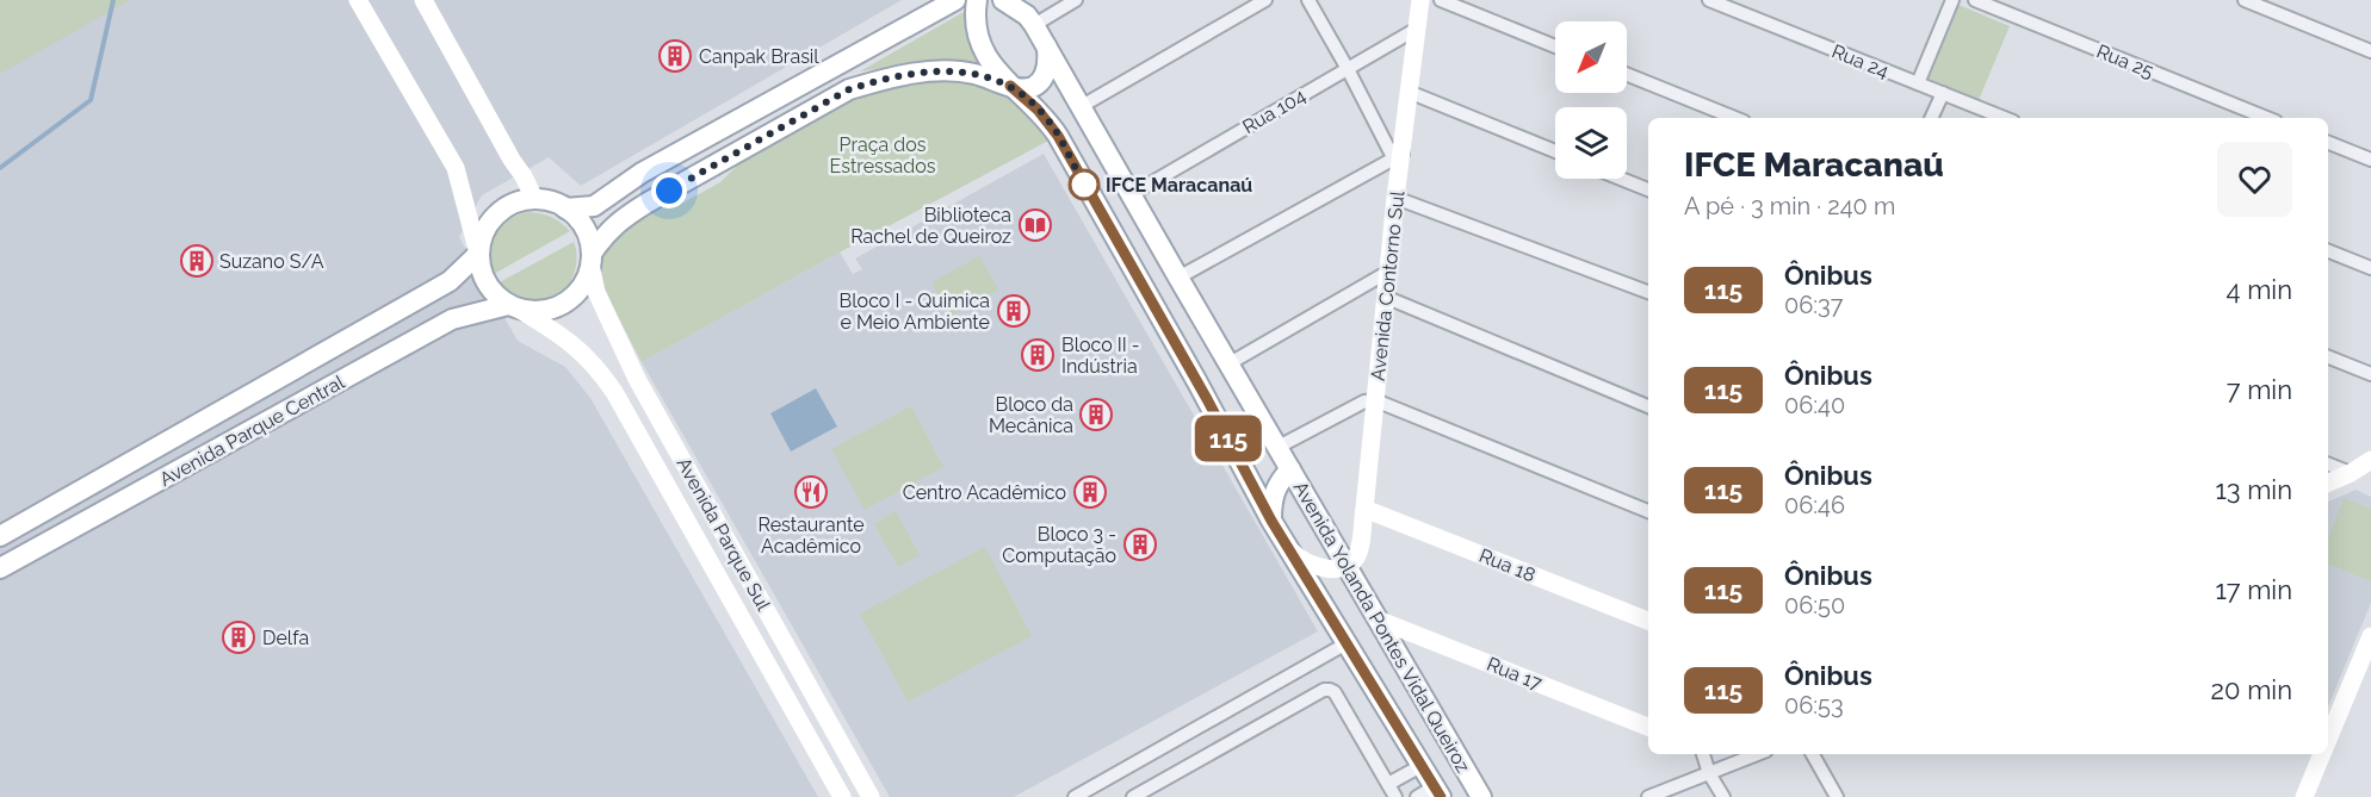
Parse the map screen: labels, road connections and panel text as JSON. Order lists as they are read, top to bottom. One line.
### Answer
{"streets":{"main road":["Avenida Parque Central","Avenida Yolanda Pontes Vidal Queiroz"],"street":["Rua 24","Rua 25","Rua 104","Avenida Contorno Sul","Avenida Parque Sul","Rua 18","Rua 17"]},"crossings":[["Rua 104","Avenida Contorno Sul"],["Rua 104","Avenida Yolanda Pontes Vidal Queiroz"],["Avenida Contorno Sul","Rua 18"],["Avenida Contorno Sul","Avenida Yolanda Pontes Vidal Queiroz"],["Avenida Parque Central","Avenida Parque Sul"],["Avenida Yolanda Pontes Vidal Queiroz","Rua 17"]],"parks":["Praça dos Estressados"],"places":{"building":["Canpak Brasil","Suzano S/A","Bloco I - Quimica e Meio Ambiente","Bloco II - Indústria","Bloco da Mecânica","Centro Acadêmico","Bloco 3 - Computação","Delfa"],"other":["IFCE Maracanaú"],"library":["Biblioteca Rachel de Queiroz"],"restaurant":["Restaurante Acadêmico"]},"lines":["bus line 115"],"north":"bottom left","page":{"on_map":"115","heading":["IFCE Maracanaú","A pé · 3 min · 240 m"],"list":[{"mark":"115","name":"Ônibus","note":"06:37","value":"4 min"},{"mark":"115","name":"Ônibus","note":"06:40","value":"7 min"},{"mark":"115","name":"Ônibus","note":"06:46","value":"13 min"},{"mark":"115","name":"Ônibus","note":"06:50","value":"17 min"},{"mark":"115","name":"Ônibus","note":"06:53","value":"20 min"}]}}
